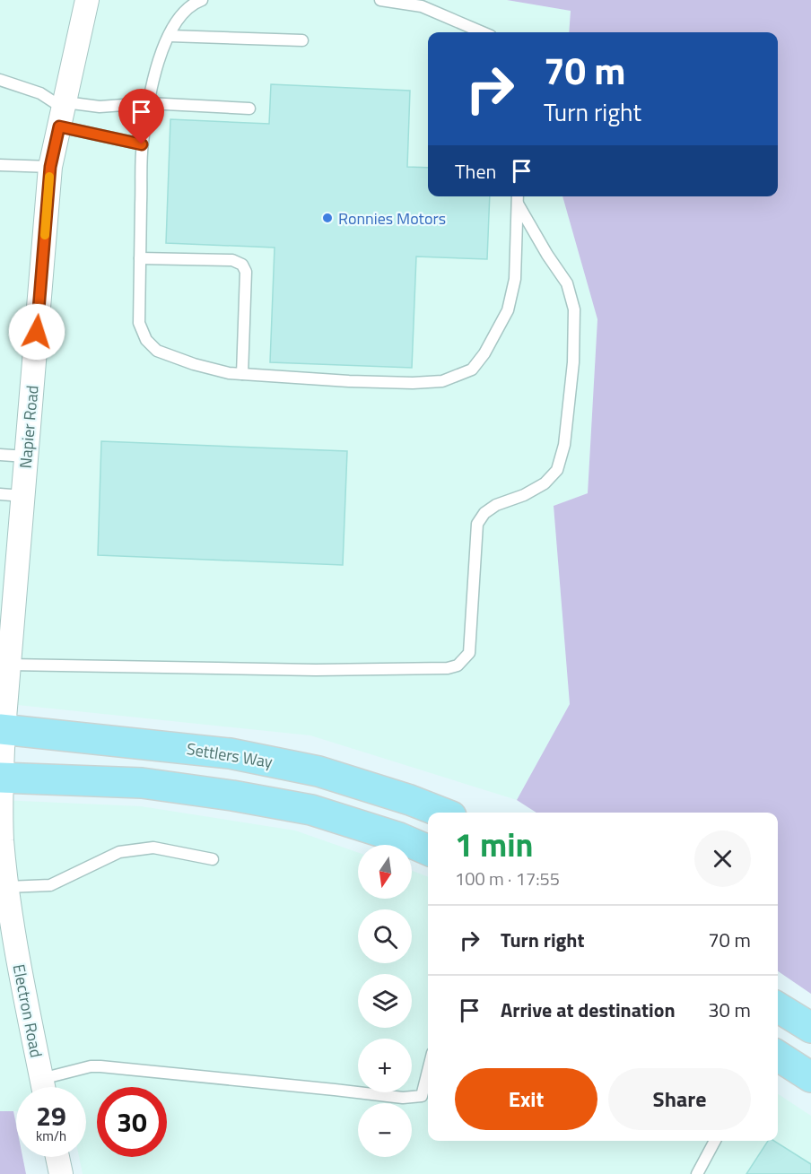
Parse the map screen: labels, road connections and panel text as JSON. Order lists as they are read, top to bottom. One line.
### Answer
{"streets":{"main road":["Settlers Way"],"street":["Napier Road","Electron Road"]},"crossings":[["Napier Road","Settlers Way"],["Napier Road","Electron Road"],["Settlers Way","Electron Road"]],"places":["Ronnies Motors"],"north":"bottom","page":{"turn":["70 m","Turn right"],"then":"Then","heading":["1 min","100 m · 17:55"],"map_buttons":["+","−"],"list":[{"name":"Turn right","value":"70 m"},{"name":"Arrive at destination","value":"30 m"}],"buttons":["Exit","Share"],"speed":"29 km/h","limit":"30"}}
